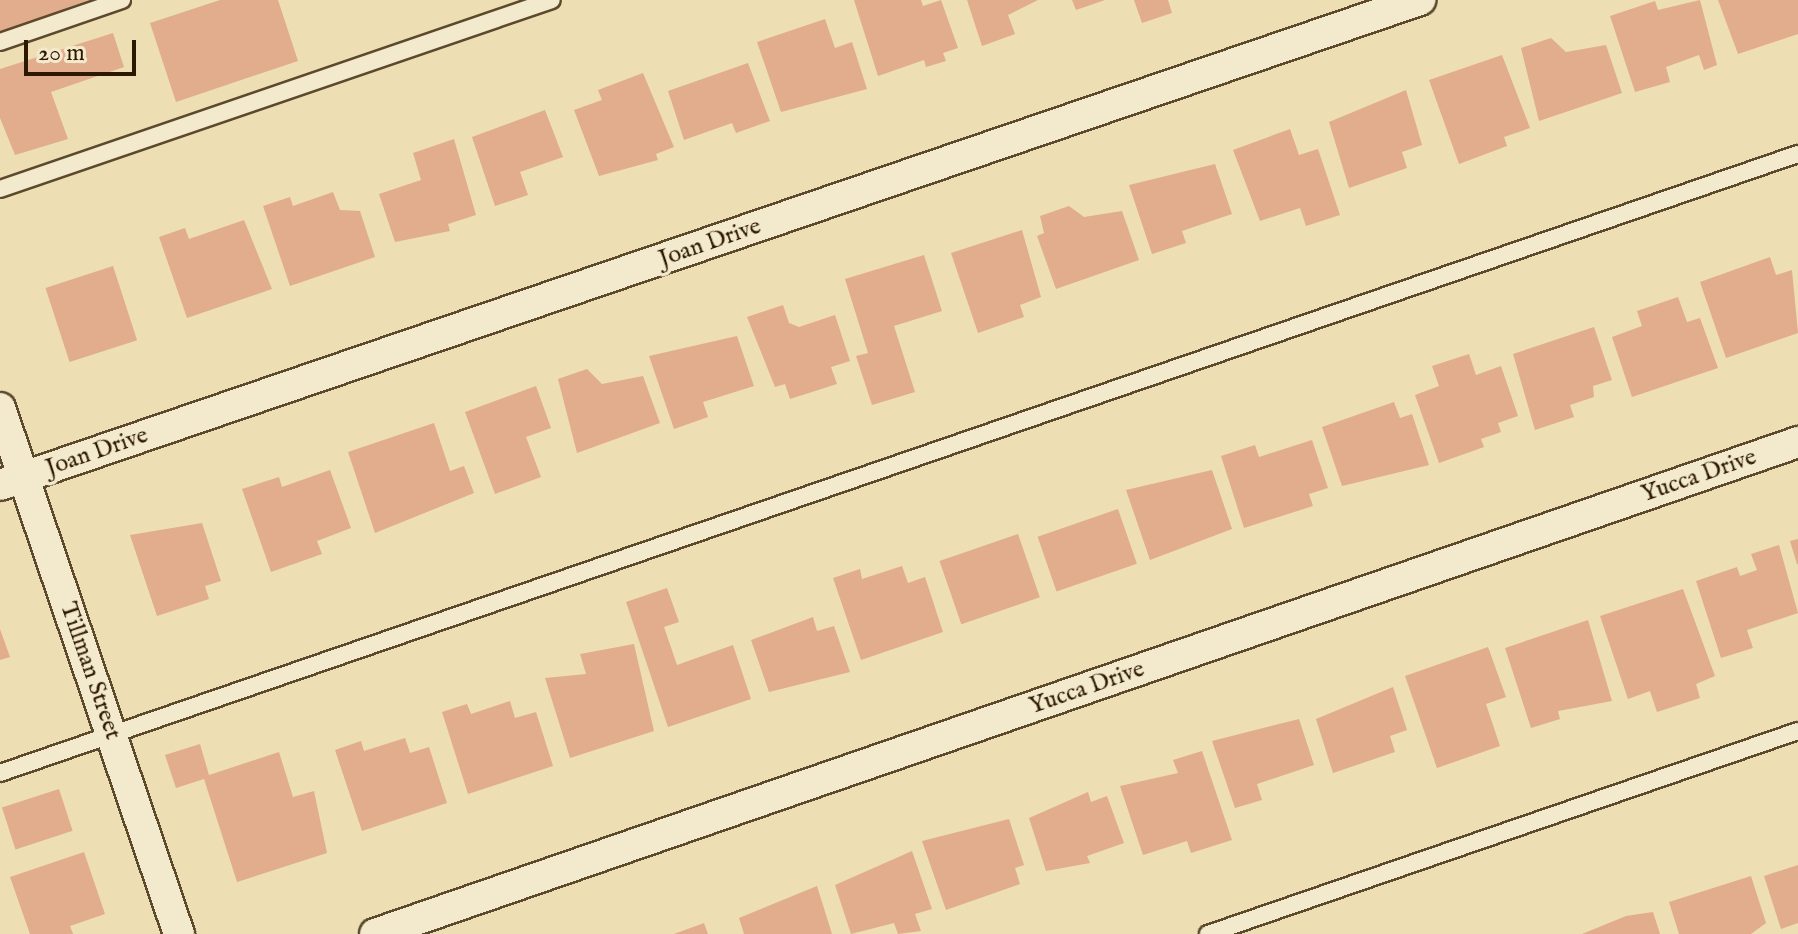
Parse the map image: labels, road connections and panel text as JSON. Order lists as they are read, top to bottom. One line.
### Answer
{"streets":{"street":["Joan Drive","Yucca Drive","Tillman Street"]},"crossings":[["Joan Drive","Tillman Street"]],"scale_bar":"20 m"}
